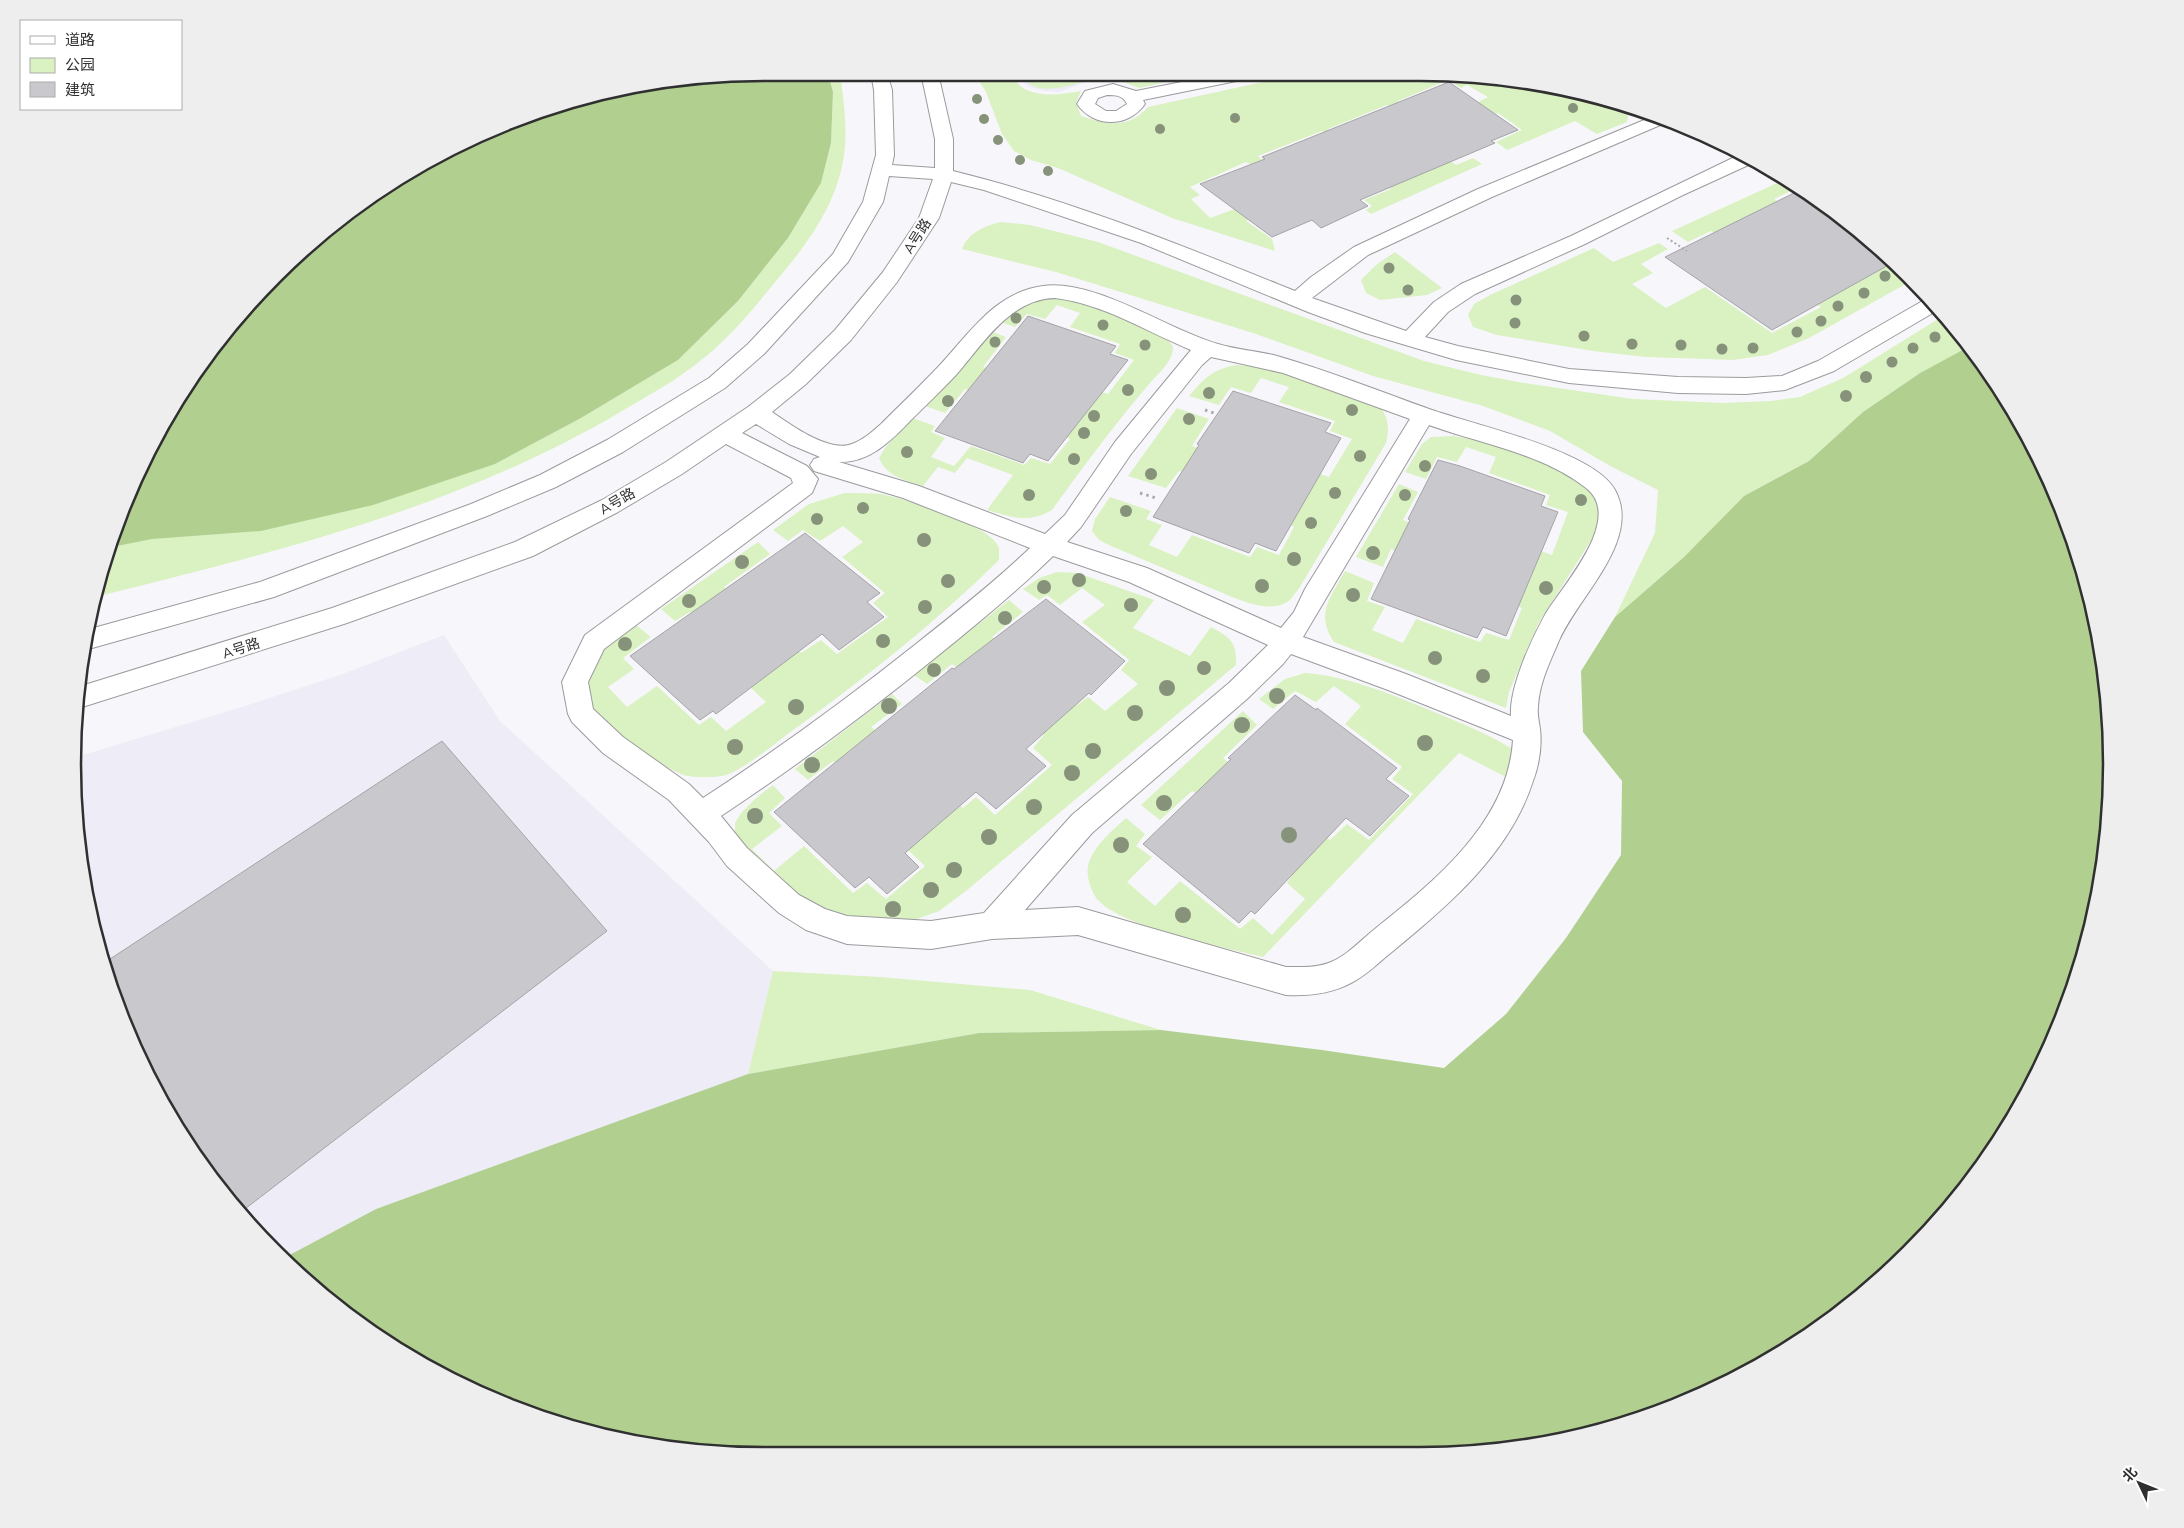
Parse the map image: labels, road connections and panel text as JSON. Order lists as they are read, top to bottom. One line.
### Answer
{"streets":{"street":["A号路"]},"legend":["道路","公园","建筑"],"north":"top left"}
